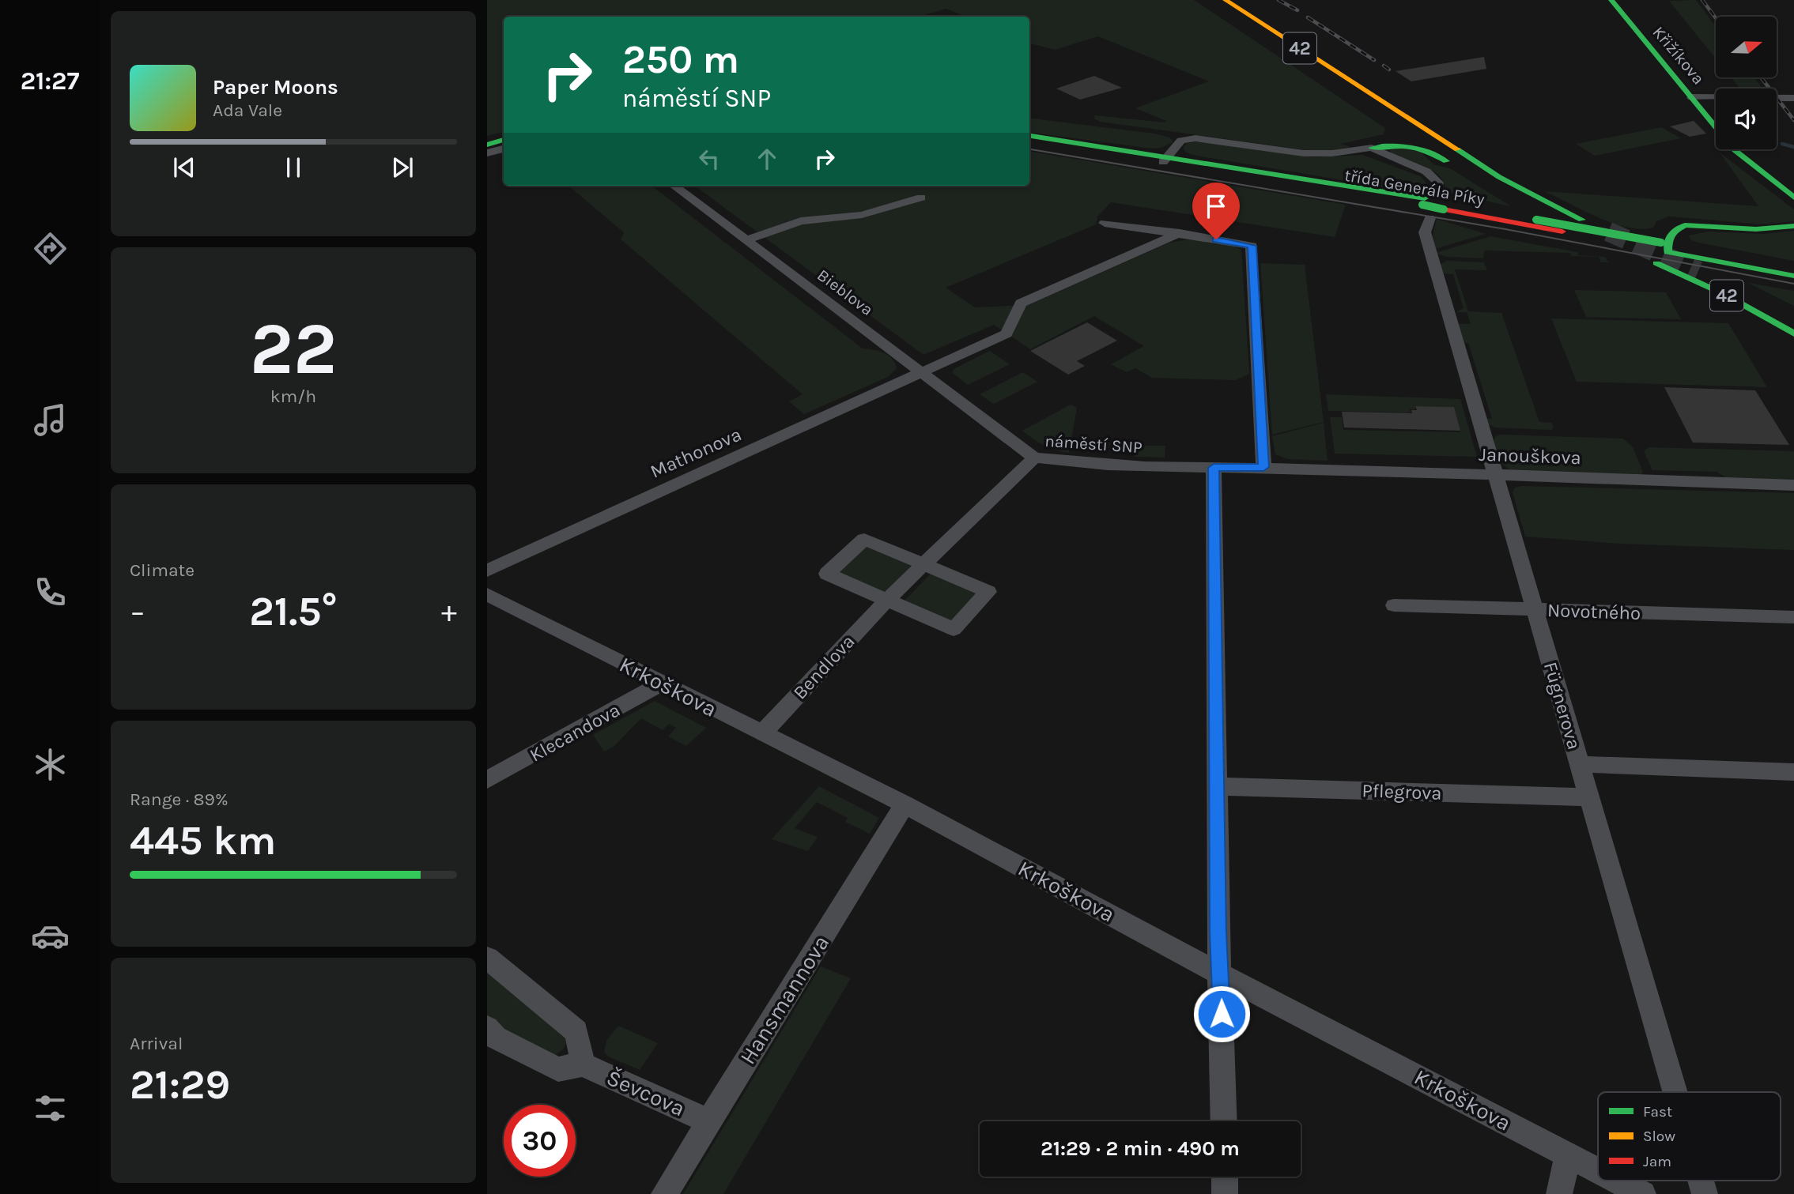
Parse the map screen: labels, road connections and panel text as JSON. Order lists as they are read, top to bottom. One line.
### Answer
{"streets":{"main road":["42","Křižíkova","třída Generála Píky"],"street":["Bieblova","náměstí SNP","Mathonova","Janouškova","Novotného","Bendlova","Krkoškova","Fügnerova","Klecandova","Pflegrova","Hansmannova","Ševcova"]},"crossings":[["42","třída Generála Píky"],["třída Generála Píky","Fügnerova"],["Bieblova","náměstí SNP"],["Bieblova","Mathonova"],["náměstí SNP","Mathonova"],["náměstí SNP","Janouškova"],["náměstí SNP","Bendlova"],["Janouškova","Fügnerova"],["Novotného","Fügnerova"],["Bendlova","Krkoškova"],["Krkoškova","Klecandova"],["Krkoškova","Hansmannova"],["Fügnerova","Pflegrova"],["Hansmannova","Ševcova"]],"legend":["Fast","Slow","Jam"],"north":"right","page":{"tabs":"21:27","turn":["250 m","náměstí SNP"],"song":["Paper Moons","Ada Vale"],"tile":[["22","km/h"],"Climate",["Range · 89%","445 km"],["Arrival","21:29"]],"heat":["−","21.5°","+"],"limit":"30","trip":"21:29 · 2 min · 490 m"}}
